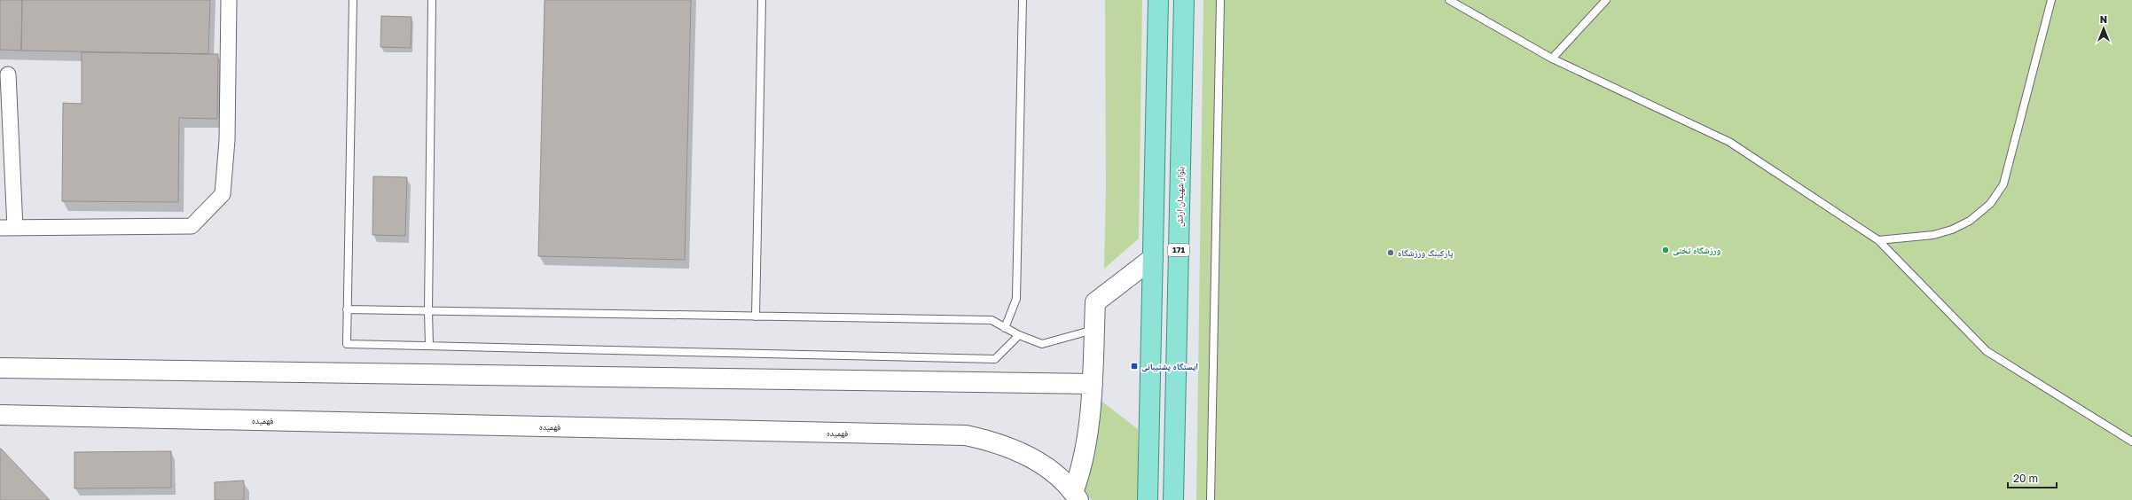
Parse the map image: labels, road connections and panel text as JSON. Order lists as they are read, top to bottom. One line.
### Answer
{"streets":{"main road":["بلوار شهیدان ارتش","171","فهمیده"]},"places":{"other":["ورزشگاه تختی","پارکینگ ورزشگاه"],"transit":["ایستگاه پشتیبانی"]},"scale_bar":"20 m","north":"top"}
